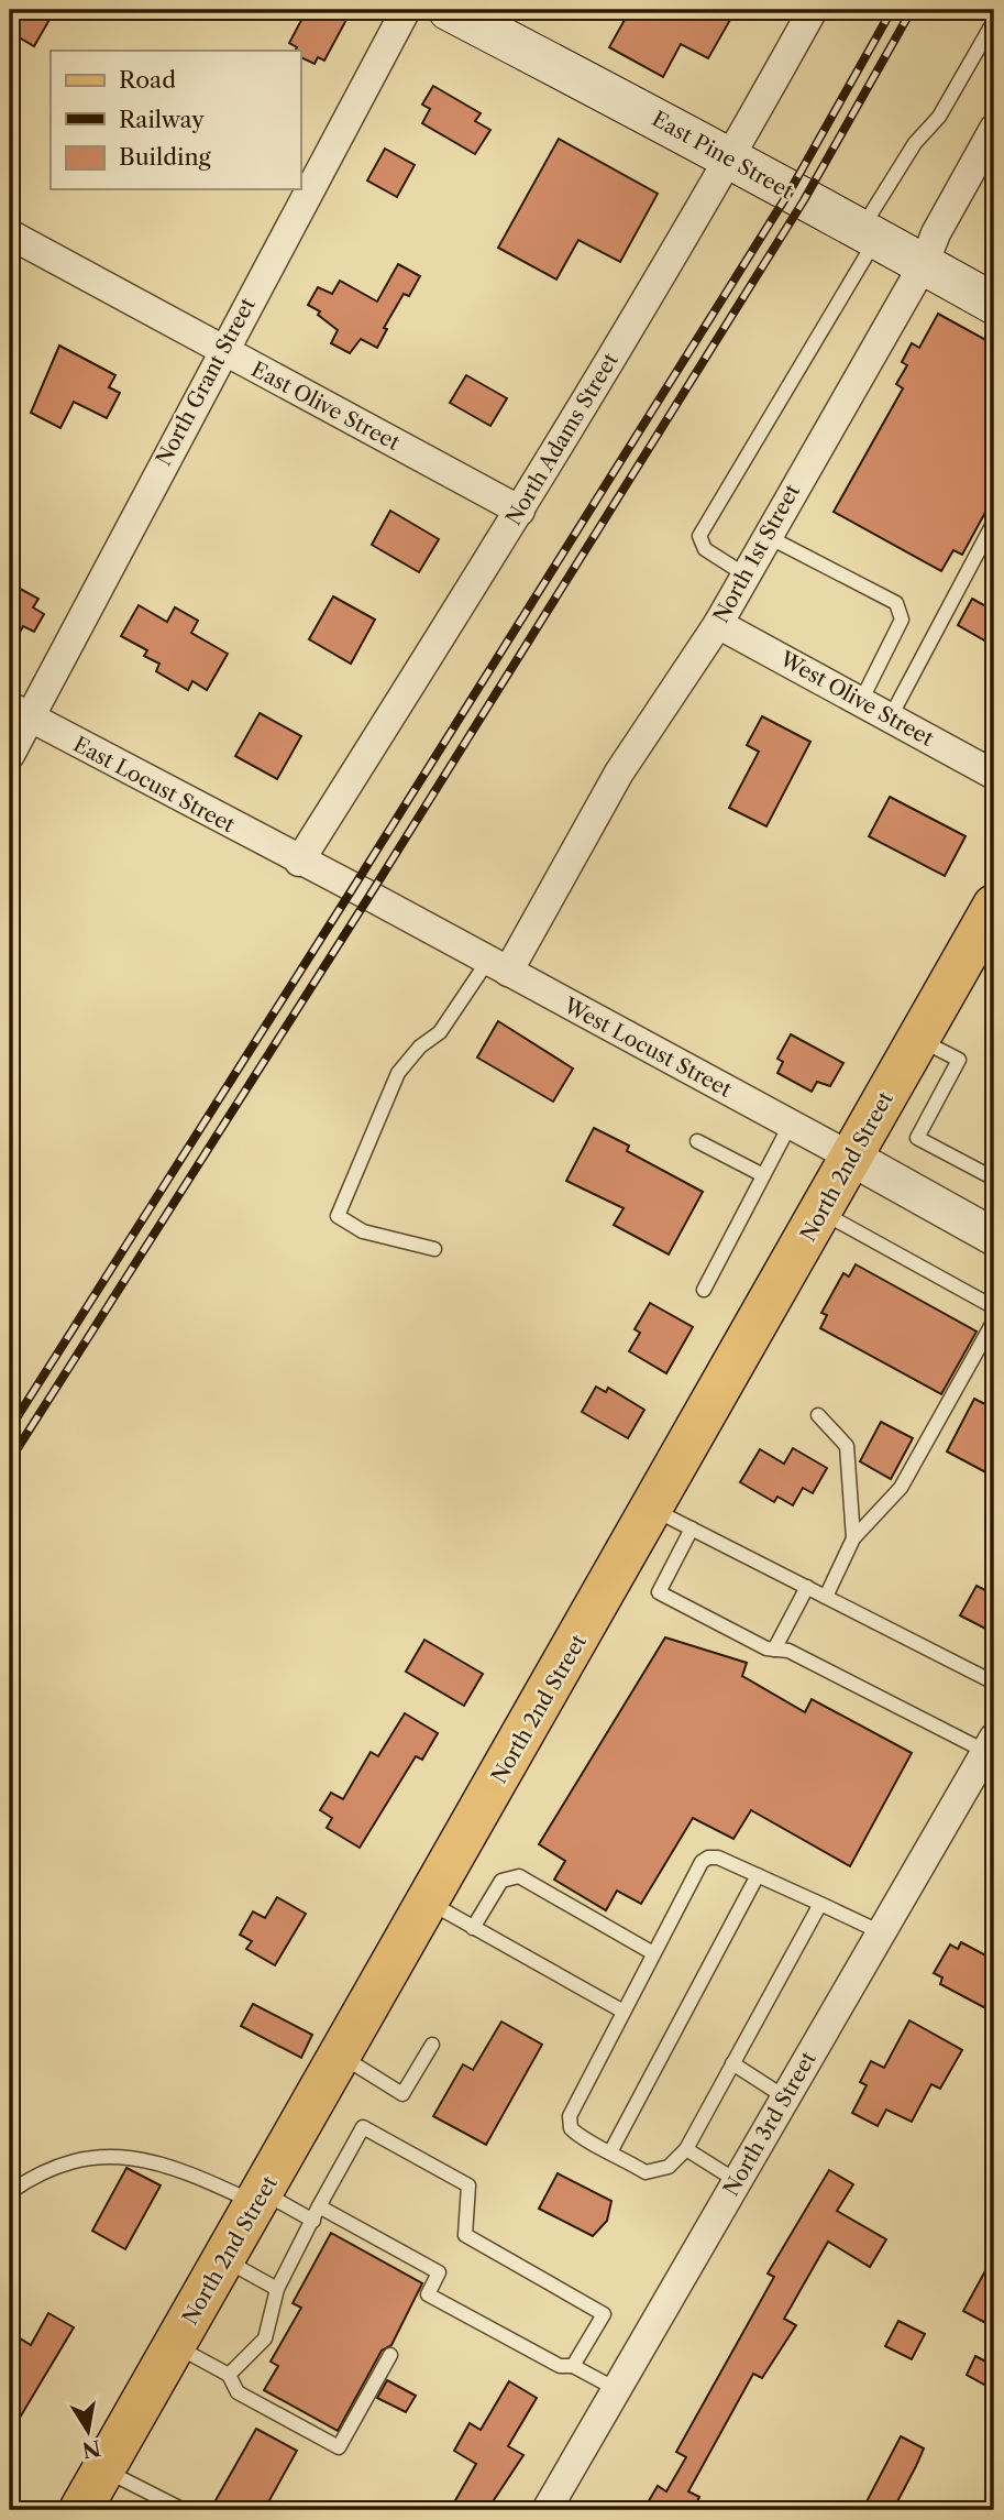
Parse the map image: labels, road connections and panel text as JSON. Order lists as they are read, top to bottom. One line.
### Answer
{"streets":{"main road":["East Pine Street","North 2nd Street"],"street":["North Grant Street","East Olive Street","North Adams Street","North 1st Street","West Olive Street","East Locust Street","West Locust Street","North 3rd Street"]},"crossings":[["East Pine Street","North Adams Street"],["East Pine Street","North 1st Street"],["North Grant Street","East Olive Street"],["North Grant Street","East Locust Street"],["East Olive Street","North Adams Street"],["North Adams Street","East Locust Street"],["North Adams Street","West Locust Street"],["North 1st Street","West Olive Street"],["North 1st Street","West Locust Street"],["East Locust Street","West Locust Street"],["West Locust Street","North 2nd Street"]],"legend":["Road","Railway","Building"],"north":"bottom"}
